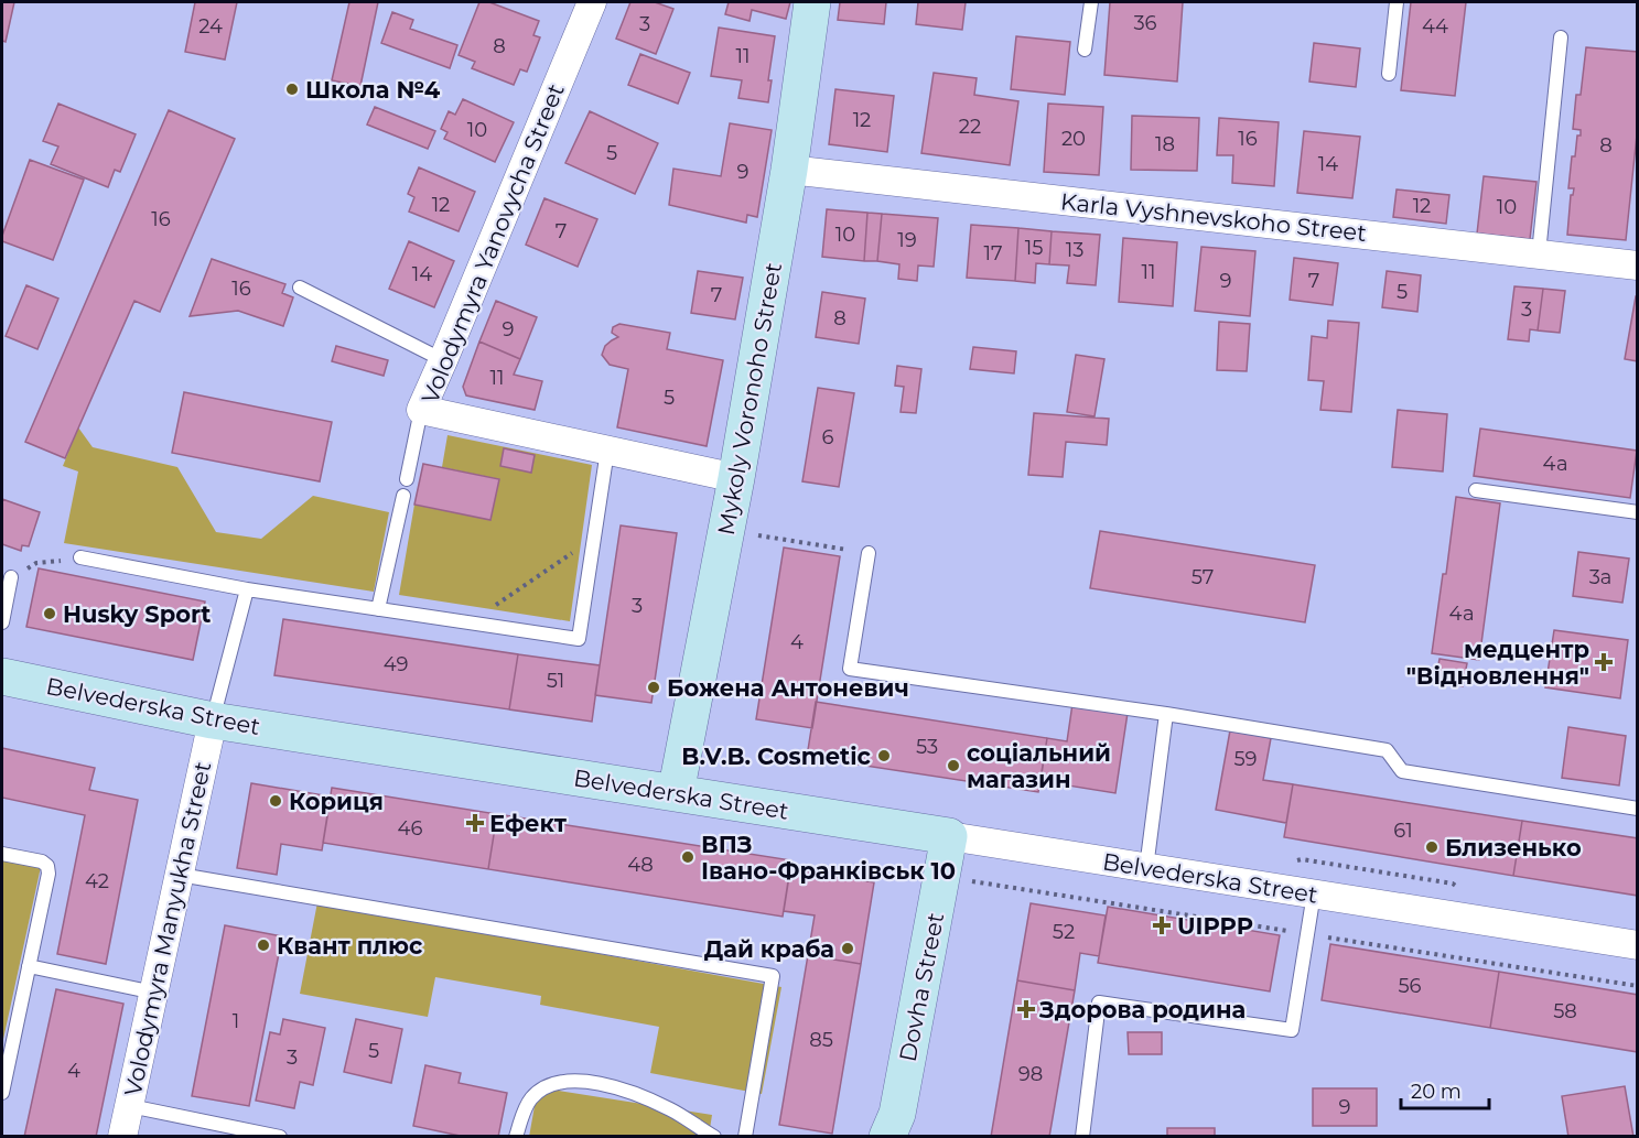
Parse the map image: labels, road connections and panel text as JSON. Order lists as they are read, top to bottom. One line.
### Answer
{"streets":{"street":["Karla Vyshnevskoho Street","Volodymyra Yanovycha Street","Mykoly Voronoho Street","Belvederska Street","Volodymyra Manyukha Street","Dovha Street"]},"crossings":[["Karla Vyshnevskoho Street","Mykoly Voronoho Street"],["Volodymyra Yanovycha Street","Mykoly Voronoho Street"],["Mykoly Voronoho Street","Belvederska Street"],["Belvederska Street","Volodymyra Manyukha Street"],["Belvederska Street","Dovha Street"]],"places":{"other":["Школа №4","Husky Sport","Божена Антоневич","B.V.B. Cosmetic","соціальний магазин","Кориця","Близенько","ВПЗ Івано-Франківськ 10","Квант плюс","Дай краба"],"health":["медцентр \"Відновлення\"","Ефект","UIPPP","Здорова родина"]},"house_numbers":["36","3","24","44","8","11","12","22","10","20","16","18","8","5","14","9","12","12","10","16","7","10","19","15","13","17","11","14","9","7","16","5","7","3","8","9","11","5","6","4а","57","3а","3","4а","4","49","51","53","59","46","61","48","42","52","56","58","1","85","5","3","4","98","9"],"scale_bar":"20 m"}
